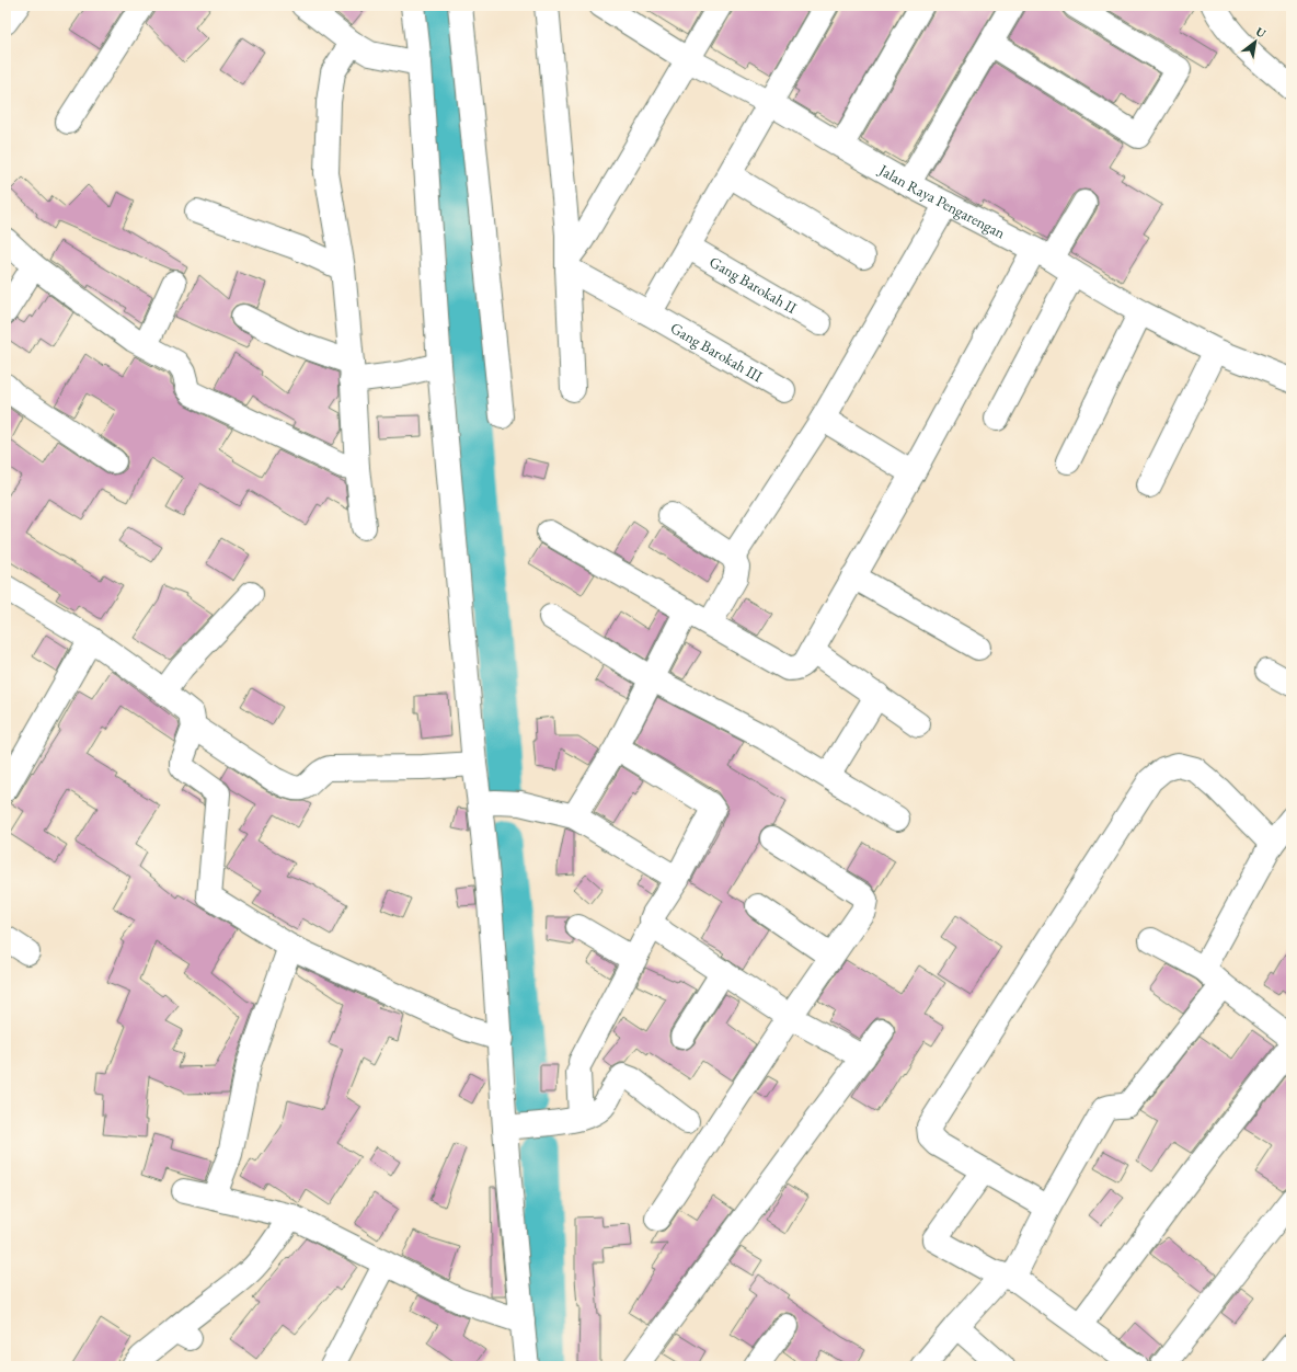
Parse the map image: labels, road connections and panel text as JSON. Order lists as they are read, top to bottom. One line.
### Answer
{"streets":{"street":["Jalan Raya Pengarengan","Gang Barokah II","Gang Barokah III"]},"north":"top right"}
